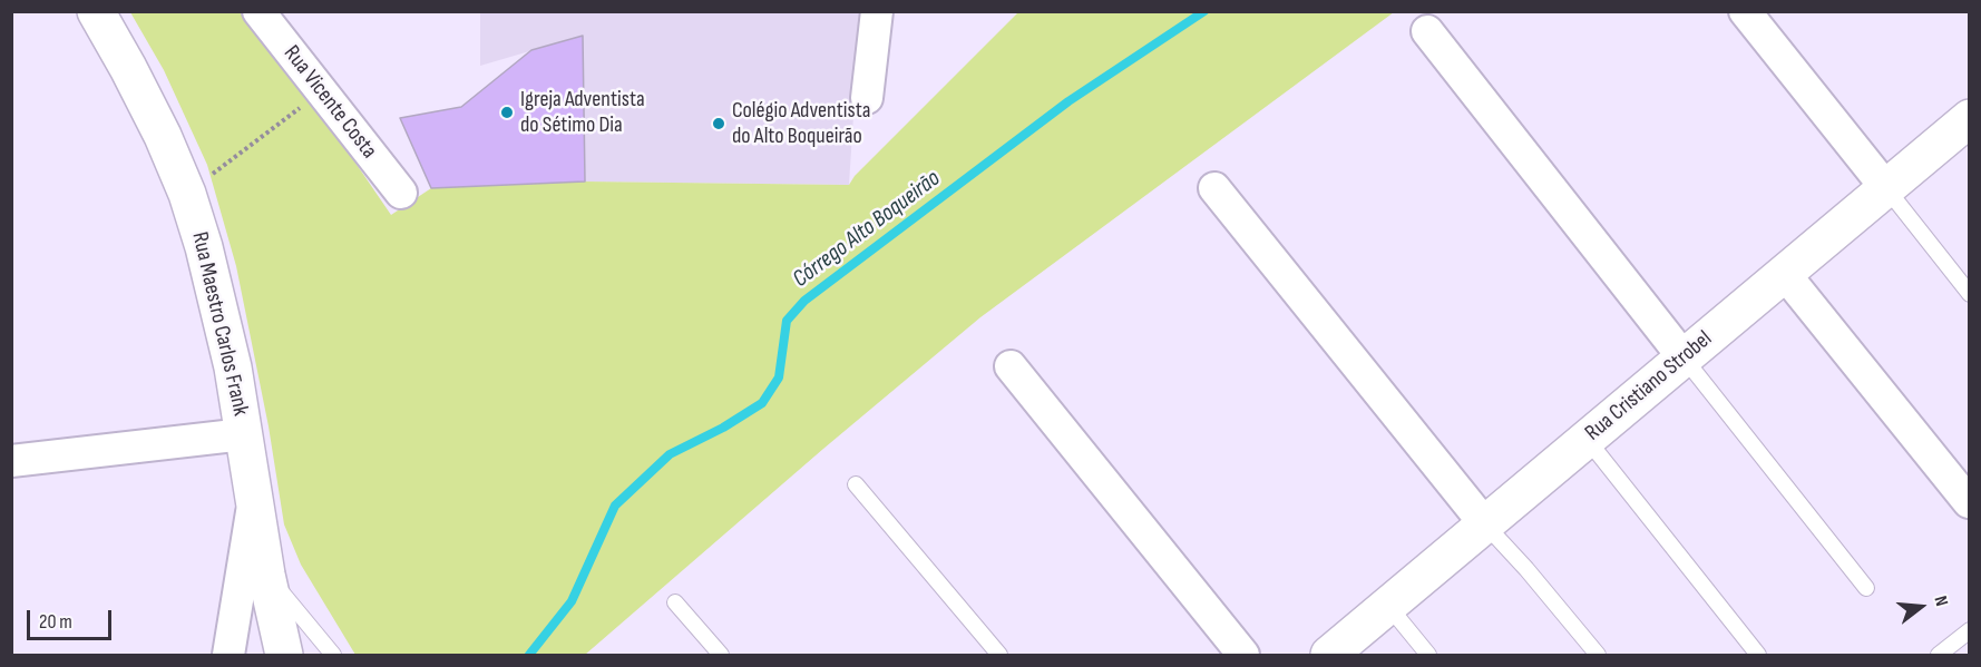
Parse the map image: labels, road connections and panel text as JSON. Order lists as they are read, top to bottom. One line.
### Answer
{"streets":{"main road":["Rua Maestro Carlos Frank","Rua Cristiano Strobel"],"street":["Rua Vicente Costa"]},"water":["Córrego Alto Boqueirão"],"places":["Igreja Adventista do Sétimo Dia","Colégio Adventista do Alto Boqueirão"],"scale_bar":"20 m","north":"right"}
